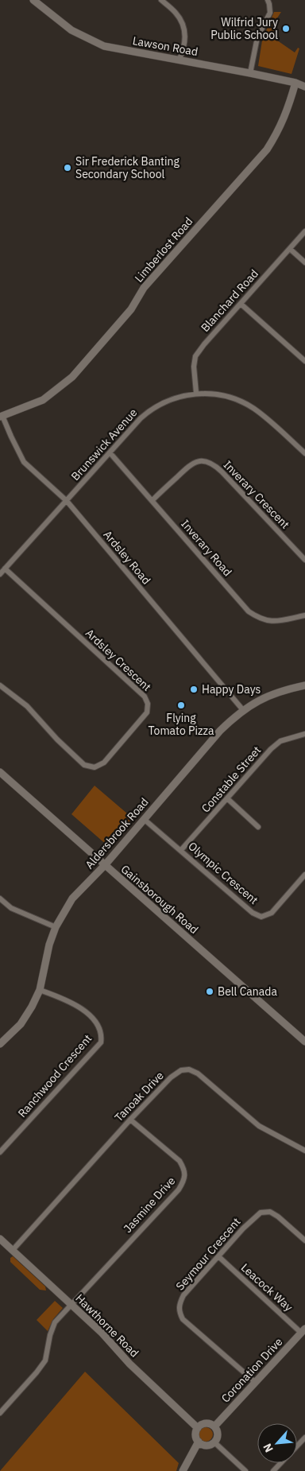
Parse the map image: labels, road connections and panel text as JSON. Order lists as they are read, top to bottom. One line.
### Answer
{"streets":{"street":["Lawson Road","Limberlost Road","Blanchard Road","Brunswick Avenue","Inverary Crescent","Inverary Road","Ardsley Road","Ardsley Crescent","Constable Street","Aldersbrook Road","Olympic Crescent","Gainsborough Road","Ranchwood Crescent","Tanoak Drive","Jasmine Drive","Seymour Crescent","Leacock Way","Hawthorne Road","Coronation Drive"]},"crossings":[["Lawson Road","Limberlost Road"],["Limberlost Road","Ardsley Road"],["Blanchard Road","Brunswick Avenue"],["Brunswick Avenue","Inverary Road"],["Brunswick Avenue","Ardsley Road"],["Inverary Crescent","Inverary Road"],["Ardsley Road","Aldersbrook Road"],["Constable Street","Olympic Crescent"],["Aldersbrook Road","Olympic Crescent"],["Aldersbrook Road","Gainsborough Road"],["Aldersbrook Road","Ranchwood Crescent"],["Tanoak Drive","Jasmine Drive"],["Tanoak Drive","Hawthorne Road"],["Jasmine Drive","Hawthorne Road"],["Seymour Crescent","Leacock Way"],["Seymour Crescent","Coronation Drive"],["Leacock Way","Coronation Drive"],["Hawthorne Road","Coronation Drive"]],"places":["Wilfrid Jury Public School","Sir Frederick Banting Secondary School","Happy Days","Flying Tomato Pizza","Bell Canada"],"north":"bottom left"}
